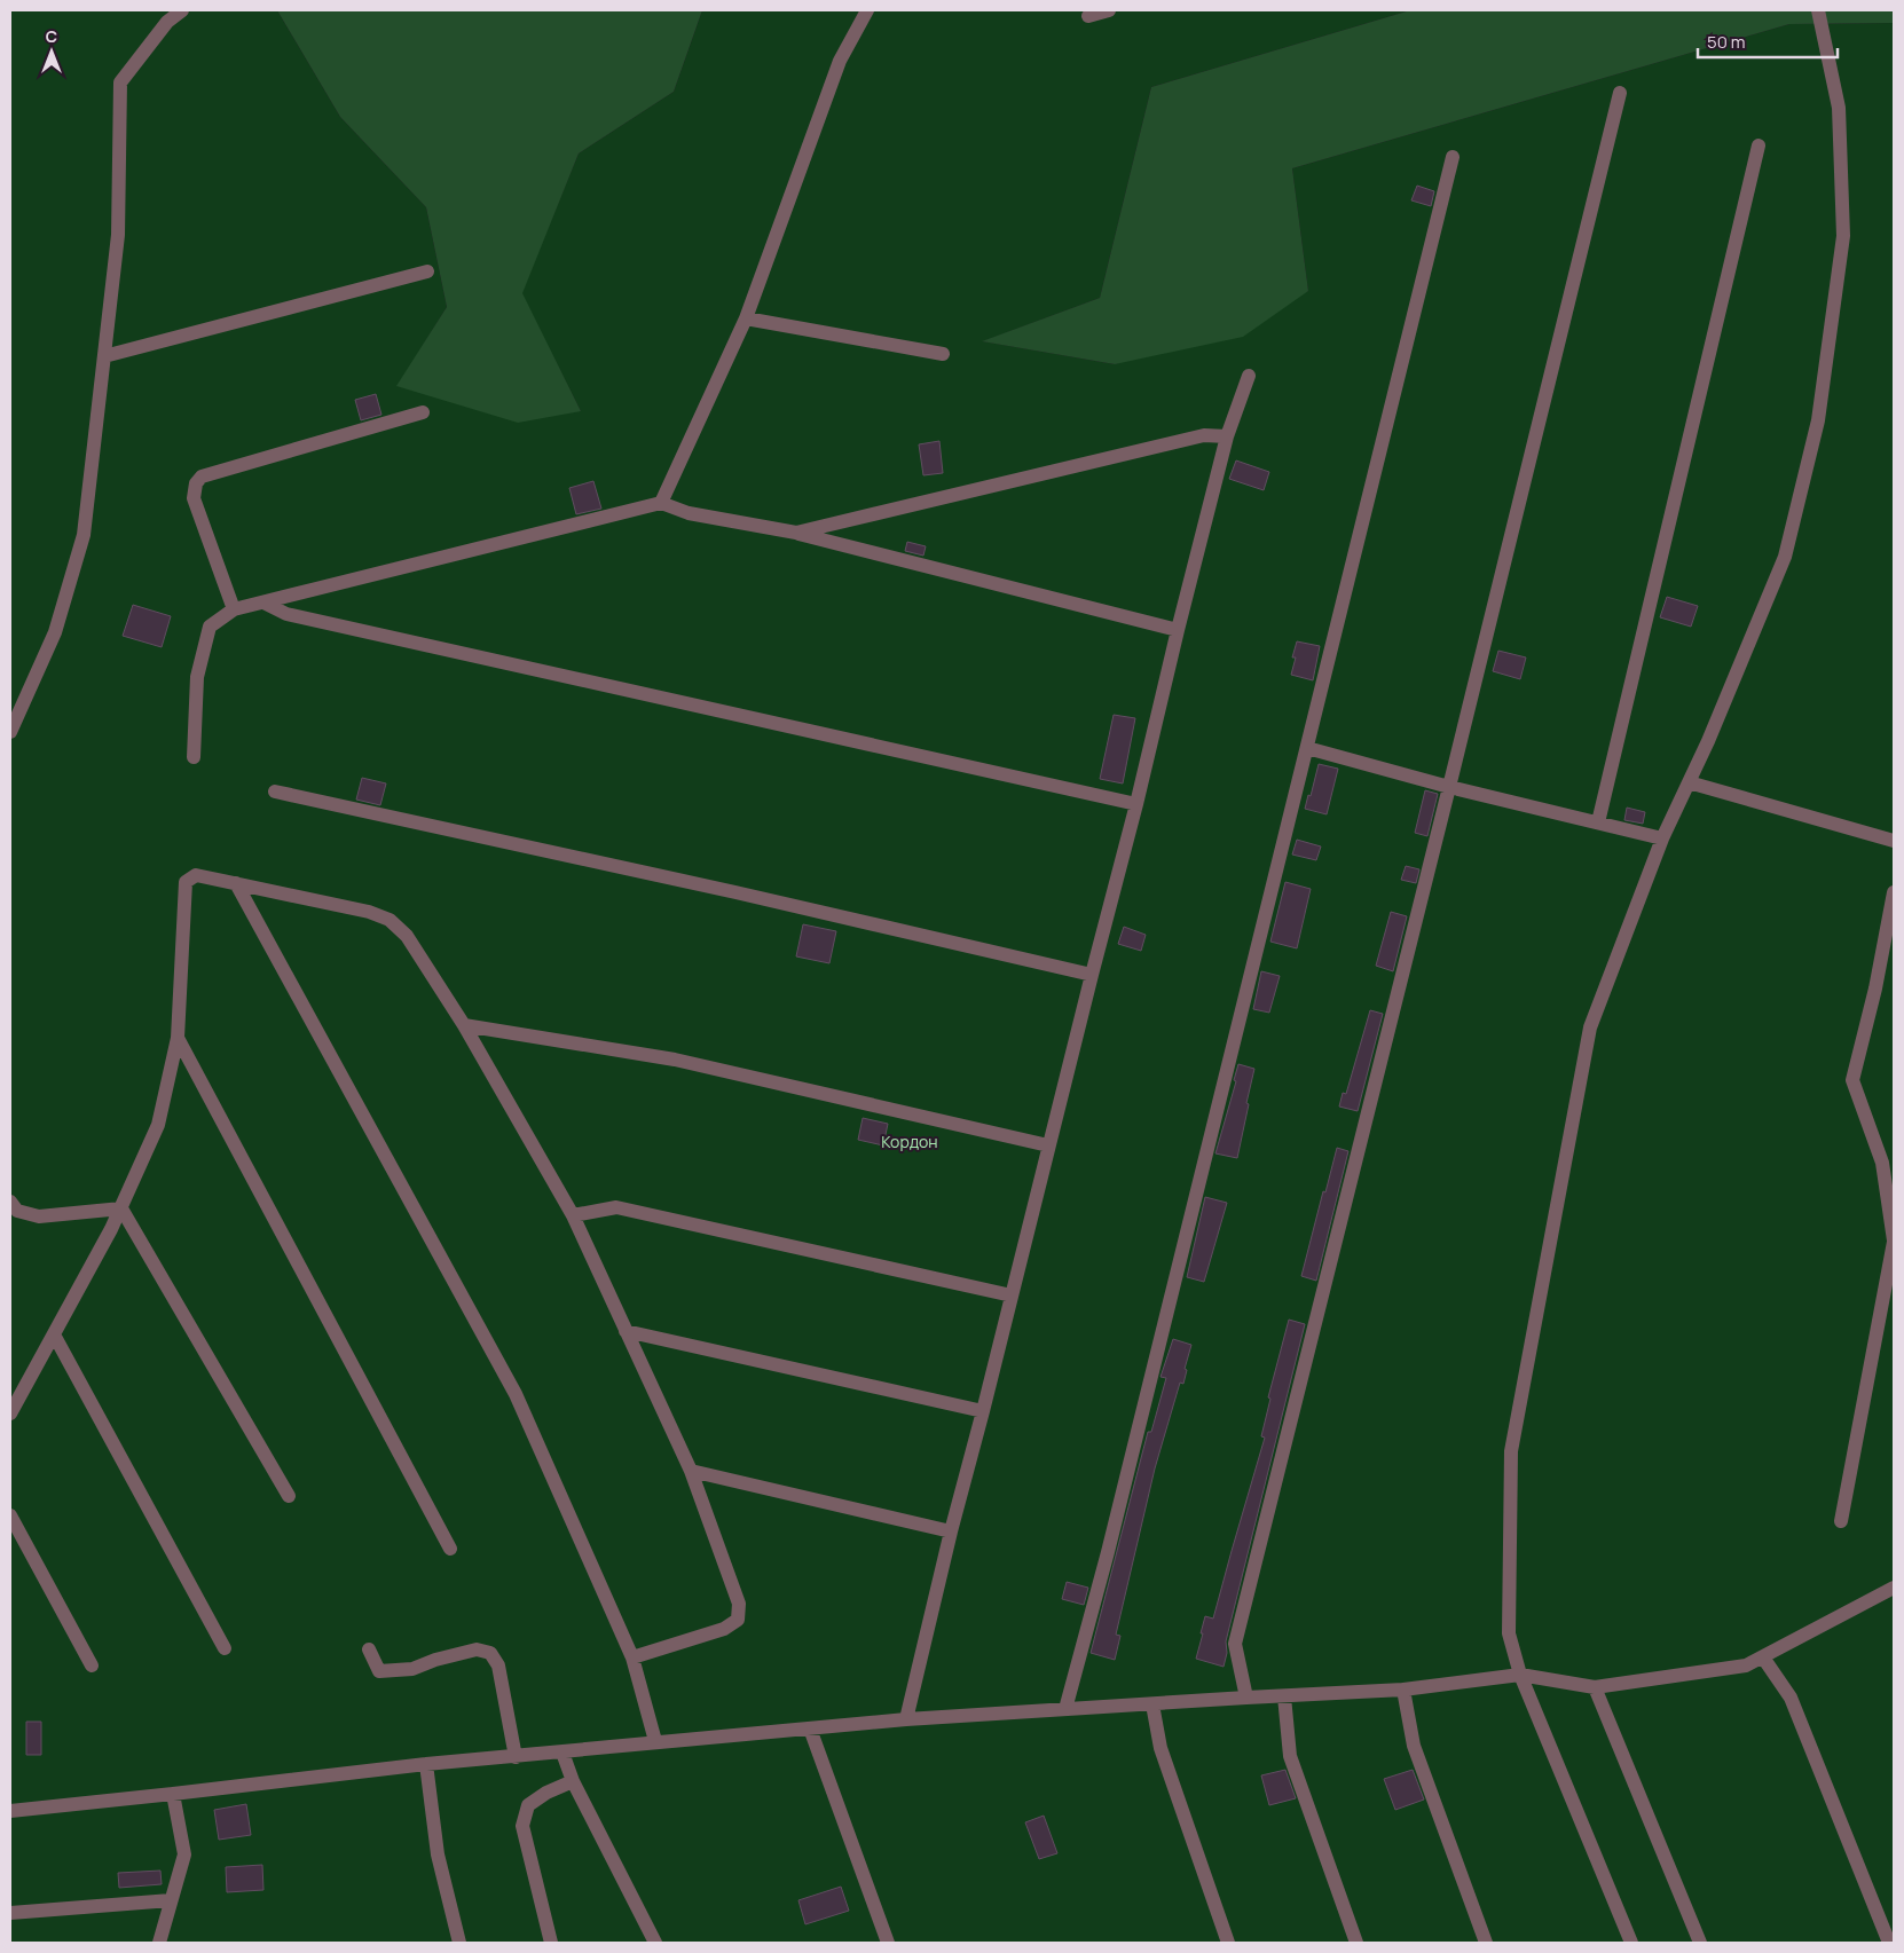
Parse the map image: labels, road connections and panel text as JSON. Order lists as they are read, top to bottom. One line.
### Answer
{"parks":["Кордон"],"scale_bar":"50 m","north":"top"}
